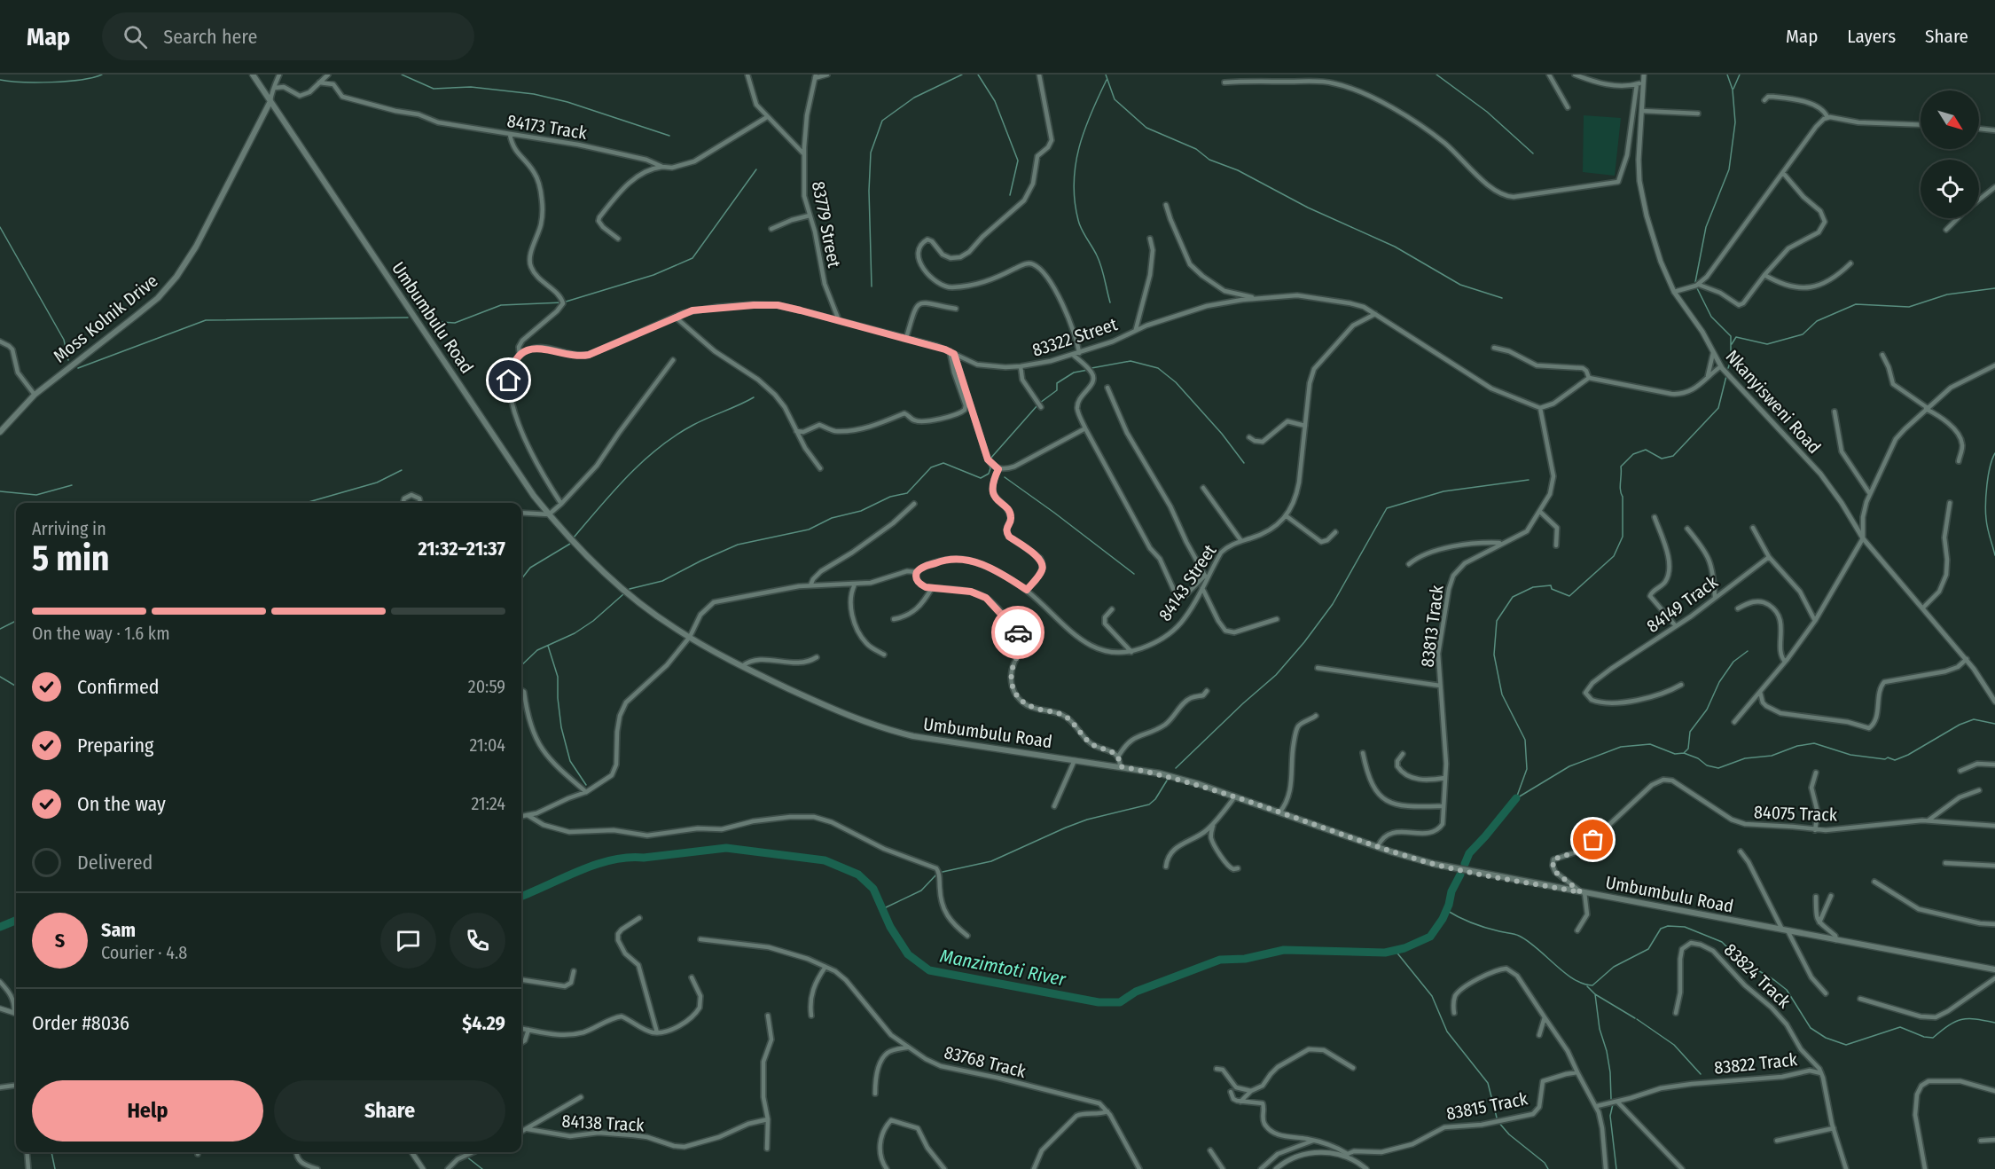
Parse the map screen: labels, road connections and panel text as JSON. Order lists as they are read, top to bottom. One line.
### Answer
{"streets":{"main road":["Umbumbulu Road","Moss Kolnik Drive"],"street":["84173 Track","83779 Street","83322 Street","Nkanyisweni Road","84143 Street","84149 Track","83813 Track","84075 Track","83824 Track","83768 Track","83822 Track","83815 Track","84138 Track"]},"crossings":[["83779 Street","83322 Street"],["Umbumbulu Road","Moss Kolnik Drive"],["Umbumbulu Road","84143 Street"],["Umbumbulu Road","83813 Track"],["Umbumbulu Road","84075 Track"],["83322 Street","83813 Track"],["83824 Track","83822 Track"]],"water":["Manzimtoti River"],"north":"bottom right","page":{"header":"Map","search":"Search here","nav":["Map","Layers","Share"],"heading":["5 min","Arriving in","21:32–21:37"],"panel":["Sam","Courier · 4.8","Order #8036","$4.29"],"bar":"On the way · 1.6 km","list":[["Confirmed","20:59"],["Preparing","21:04"],["On the way","21:24"],"Delivered"],"round":"S","buttons":["Help","Share"]}}
